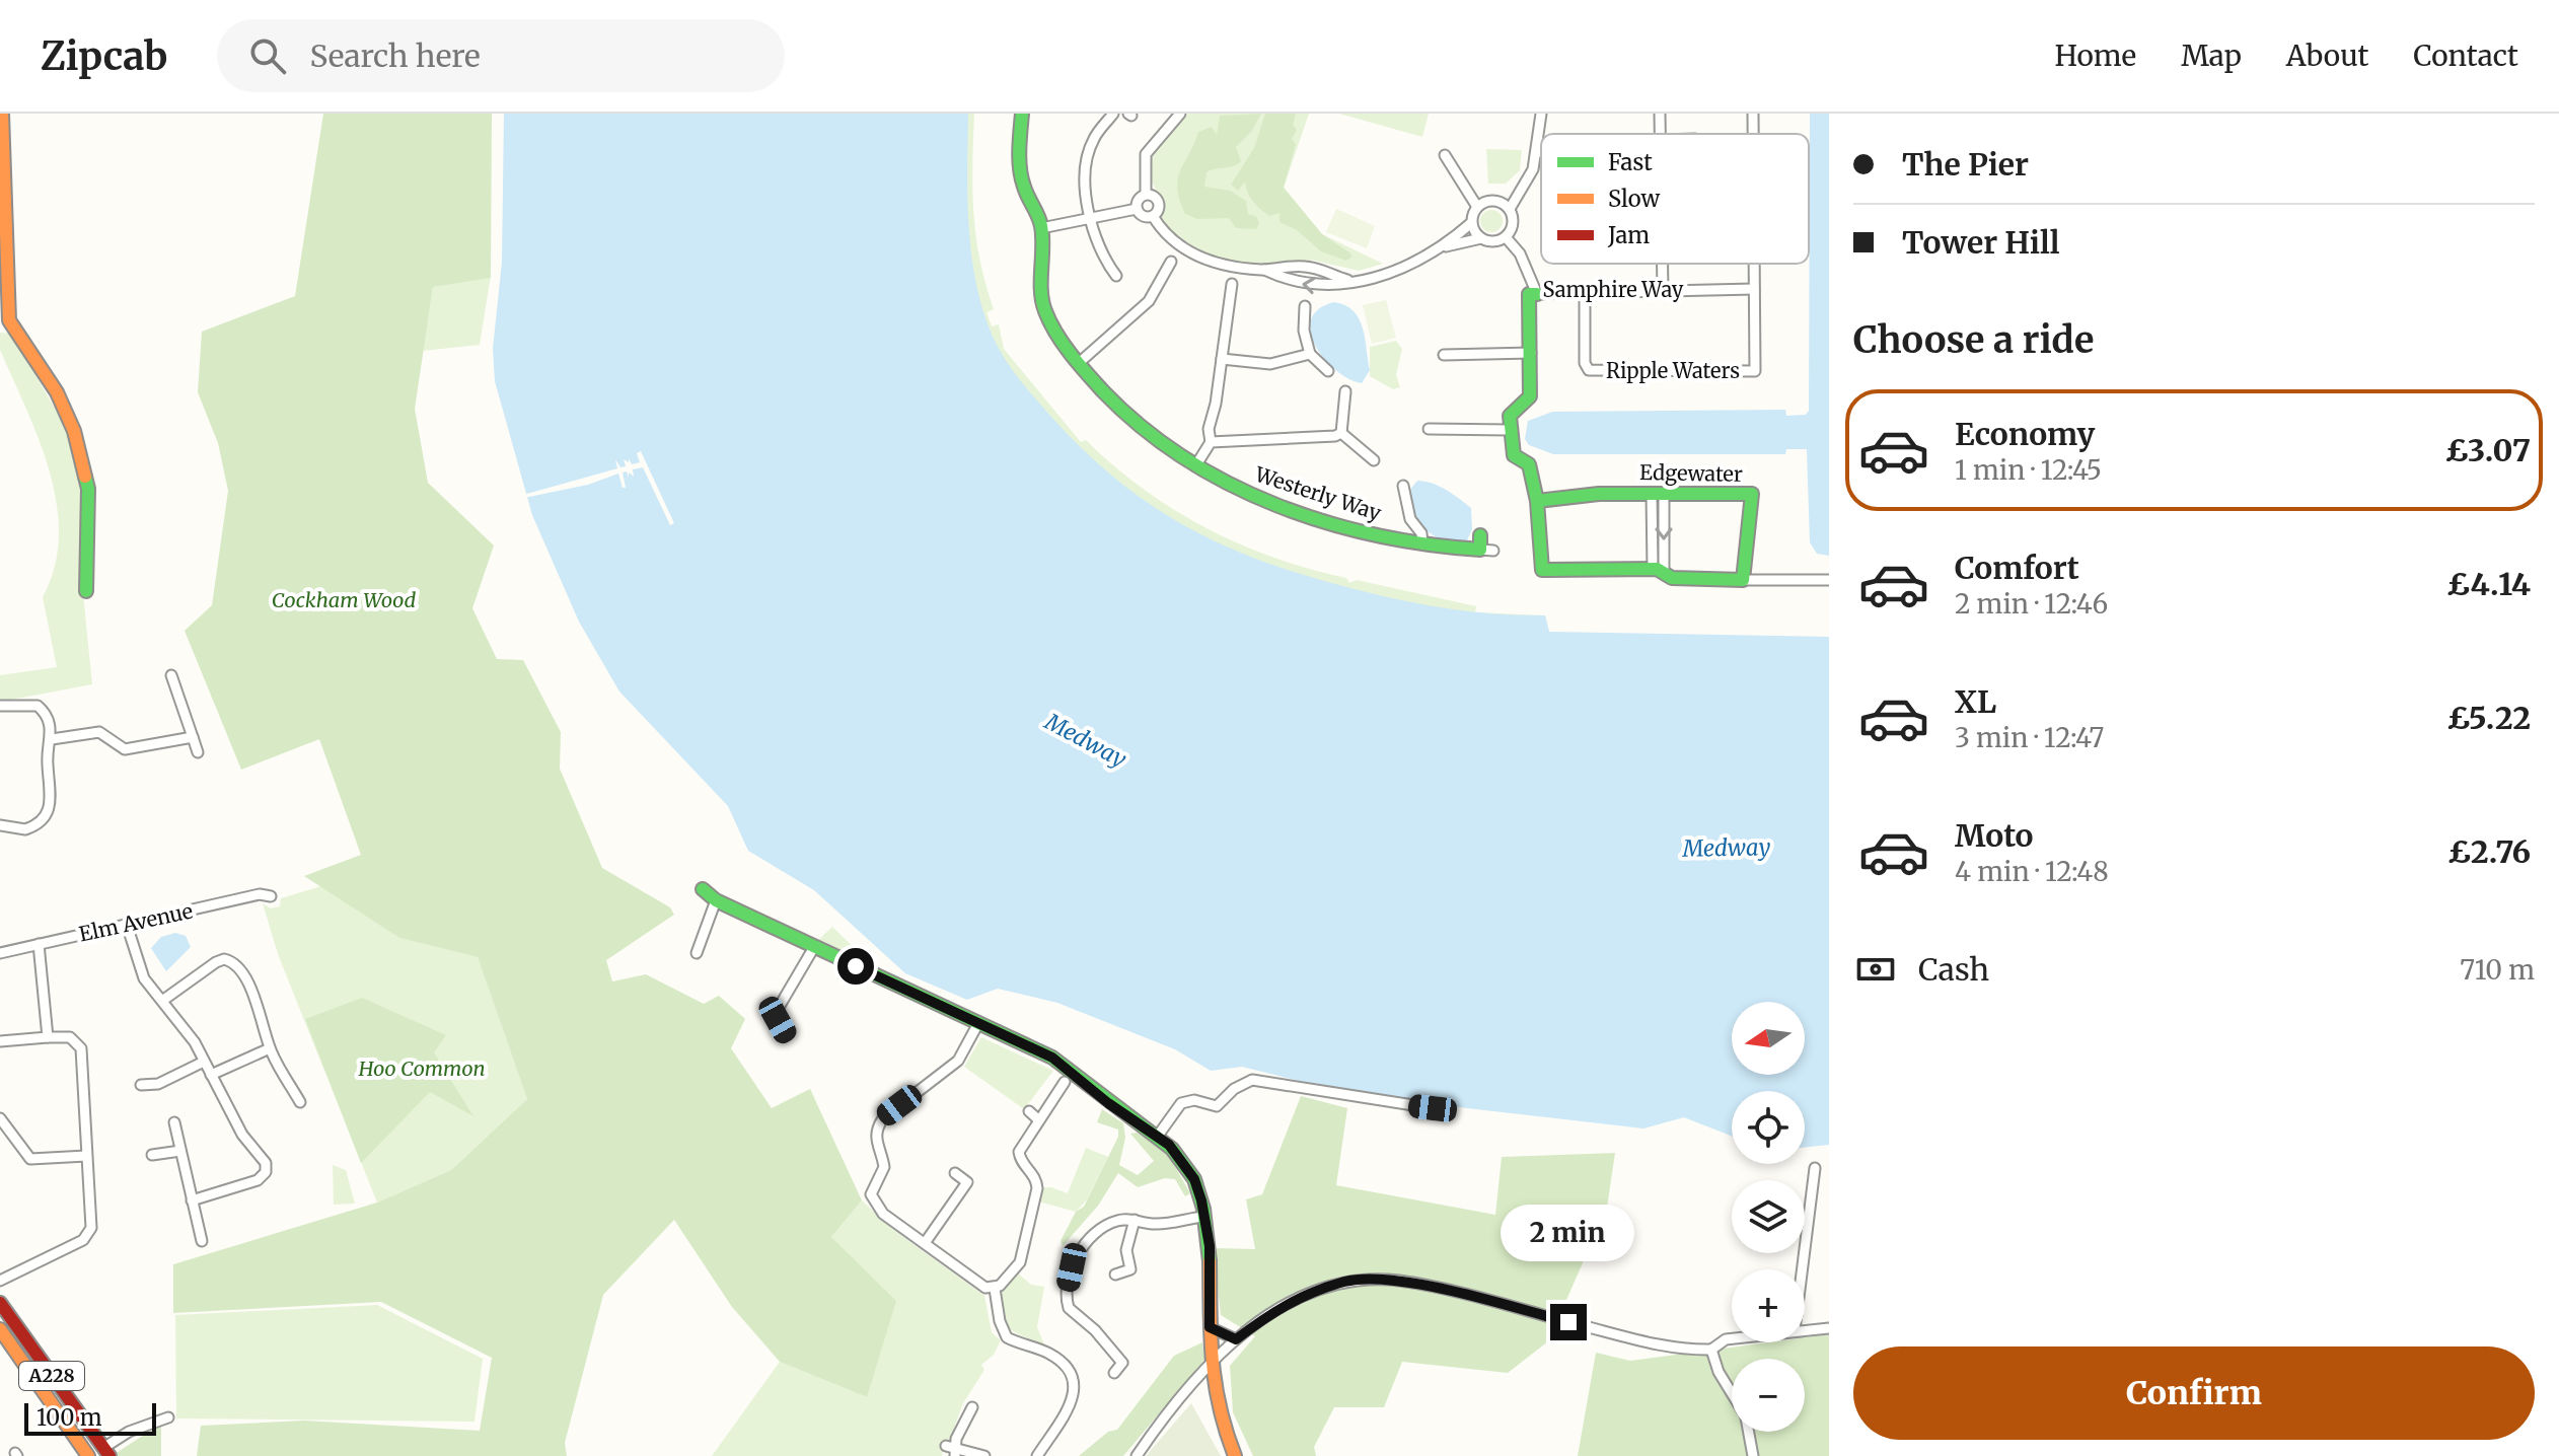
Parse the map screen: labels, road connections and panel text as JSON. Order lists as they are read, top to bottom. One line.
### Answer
{"streets":{"street":["Samphire Way","Ripple Waters","Edgewater","Westerly Way","Elm Avenue","A228"]},"crossings":[["Samphire Way","Ripple Waters"]],"water":["Medway"],"parks":["Cockham Wood","Hoo Common"],"legend":["Fast","Slow","Jam"],"scale_bar":"100 m","north":"left","page":{"header":"Zipcab","search":"Search here","nav":["Home","Map","About","Contact"],"banner":["The Pier","Tower Hill"],"heading":"Choose a ride","list":[{"name":"Economy","note":"1 min · 12:45","value":"£3.07"},{"name":"Comfort","note":"2 min · 12:46","value":"£4.14"},{"name":"XL","note":"3 min · 12:47","value":"£5.22"},{"name":"Moto","note":"4 min · 12:48","value":"£2.76"}],"pay":["Cash","710 m"],"map_buttons":["+","−"],"bubble":"2 min","buttons":"Confirm","scale":"100 m"}}
